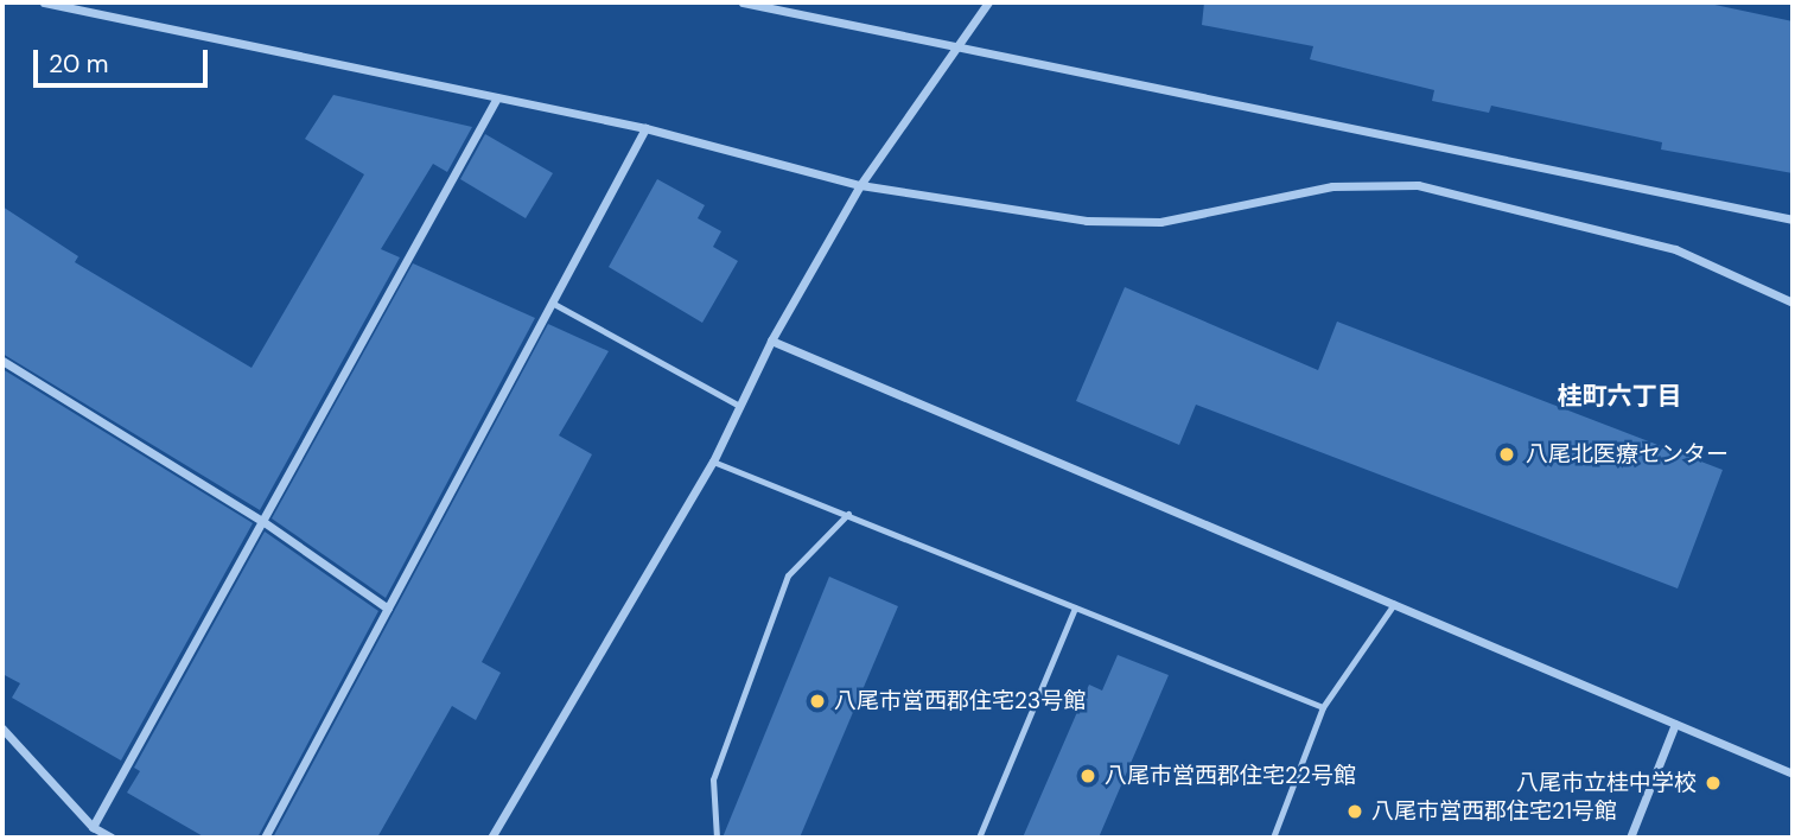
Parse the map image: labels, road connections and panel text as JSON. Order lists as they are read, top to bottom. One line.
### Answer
{"districts":["桂町六丁目"],"places":["八尾北医療センター","八尾市営西郡住宅23号館","八尾市営西郡住宅22号館","八尾市立桂中学校","八尾市営西郡住宅21号館"],"scale_bar":"20 m"}
